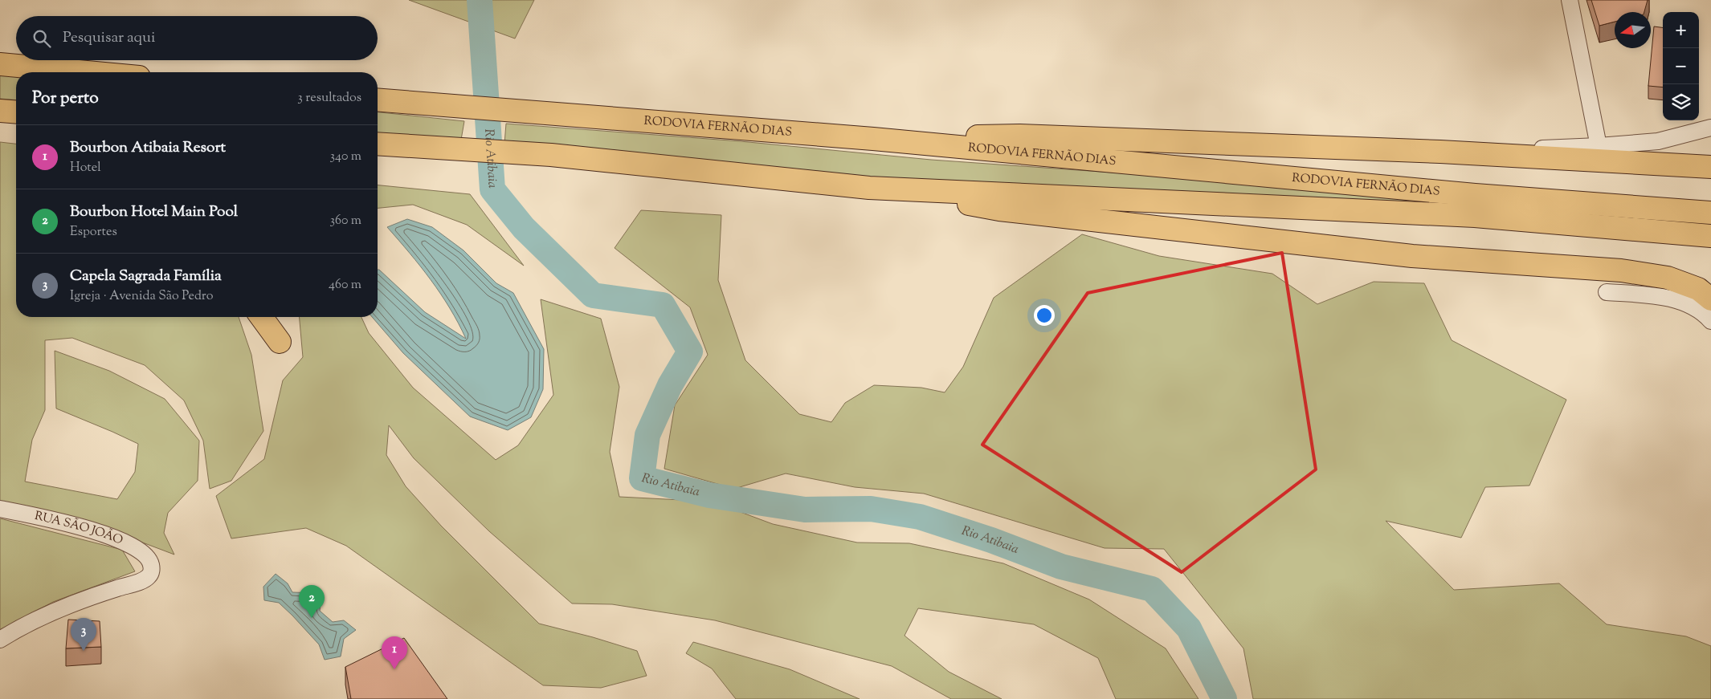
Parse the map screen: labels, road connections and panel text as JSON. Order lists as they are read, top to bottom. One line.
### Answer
{"streets":{"highway":["RODOVIA FERNÃO DIAS"],"street":["RUA SÃO JOÃO"]},"water":["Rio Atibaia"],"north":"left","page":{"map_buttons":["+","−"],"search":"Pesquisar aqui","heading":["Por perto","3 resultados"],"list":[{"mark":"1","name":"Bourbon Atibaia Resort","note":"Hotel","value":"340 m"},{"mark":"2","name":"Bourbon Hotel Main Pool","note":"Esportes","value":"360 m"},{"mark":"3","name":"Capela Sagrada Família","note":"Igreja · Avenida São Pedro","value":"460 m"}],"pins":["2","3","1"]}}
